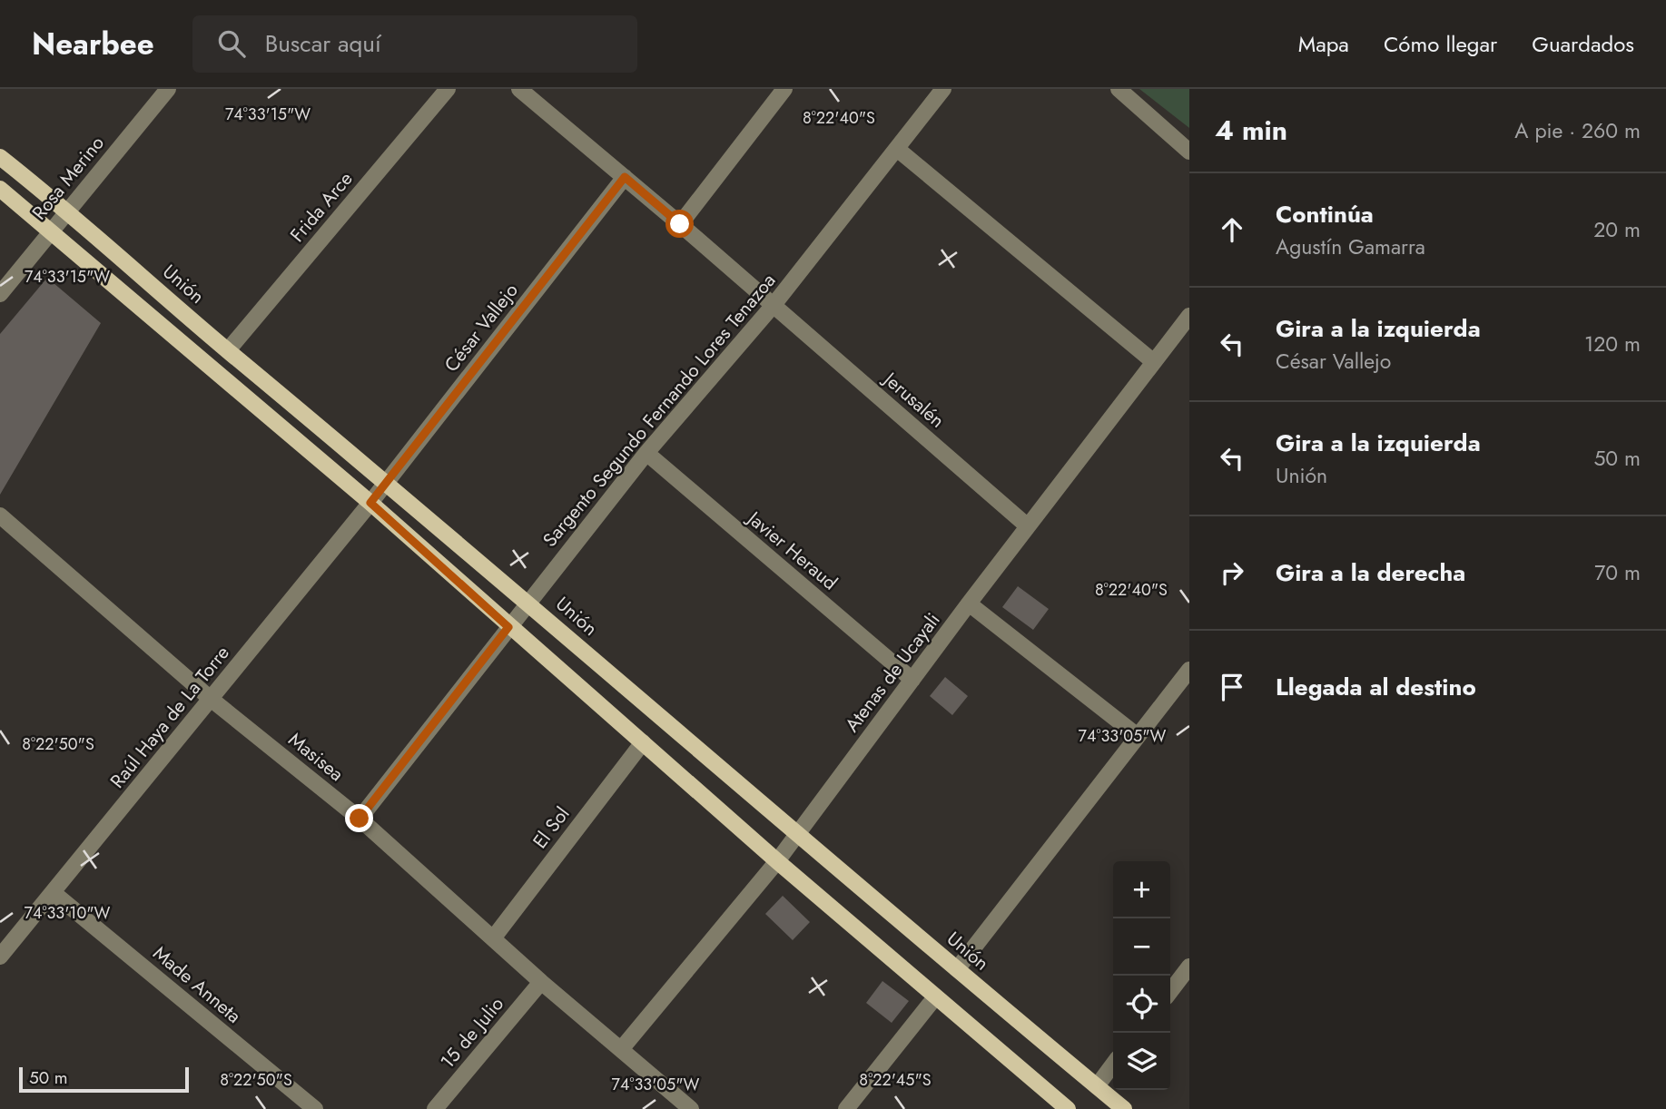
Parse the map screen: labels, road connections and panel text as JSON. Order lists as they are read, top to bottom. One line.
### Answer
{"streets":{"main road":["Unión"],"street":["Rosa Merino","Frida Arce","César Vallejo","Jerusalén","Sargento Segundo Fernando Lores Tenazoa","Javier Heraud","Atenas de Ucayali","Raúl Haya de La Torre","Masisea","El Sol","Made Anneta","15 de Julio"]},"crossings":[["Rosa Merino","Unión"],["Frida Arce","Unión"],["Unión","César Vallejo"],["Unión","Sargento Segundo Fernando Lores Tenazoa"],["Unión","Atenas de Ucayali"],["César Vallejo","Jerusalén"],["César Vallejo","Raúl Haya de La Torre"],["Jerusalén","Sargento Segundo Fernando Lores Tenazoa"],["Jerusalén","Atenas de Ucayali"],["Sargento Segundo Fernando Lores Tenazoa","Javier Heraud"],["Sargento Segundo Fernando Lores Tenazoa","Masisea"],["Javier Heraud","Atenas de Ucayali"],["Atenas de Ucayali","Masisea"],["Raúl Haya de La Torre","Masisea"],["Raúl Haya de La Torre","Made Anneta"],["Masisea","El Sol"],["Masisea","15 de Julio"]],"scale_bar":"50 m","page":{"header":"Nearbee","search":"Buscar aquí","nav":["Mapa","Cómo llegar","Guardados"],"heading":["4 min","A pie · 260 m"],"list":[["Continúa","Agustín Gamarra","20 m"],["Gira a la izquierda","César Vallejo","120 m"],["Gira a la izquierda","Unión","50 m"],["Gira a la derecha","70 m"],"Llegada al destino"],"map_buttons":["+","−"],"scale":"50 m"},"coordinates":["74°33'15\"W","8°22'40\"S","74°33'05\"W","8°22'50\"S","74°33'10\"W","8°22'45\"S"]}
